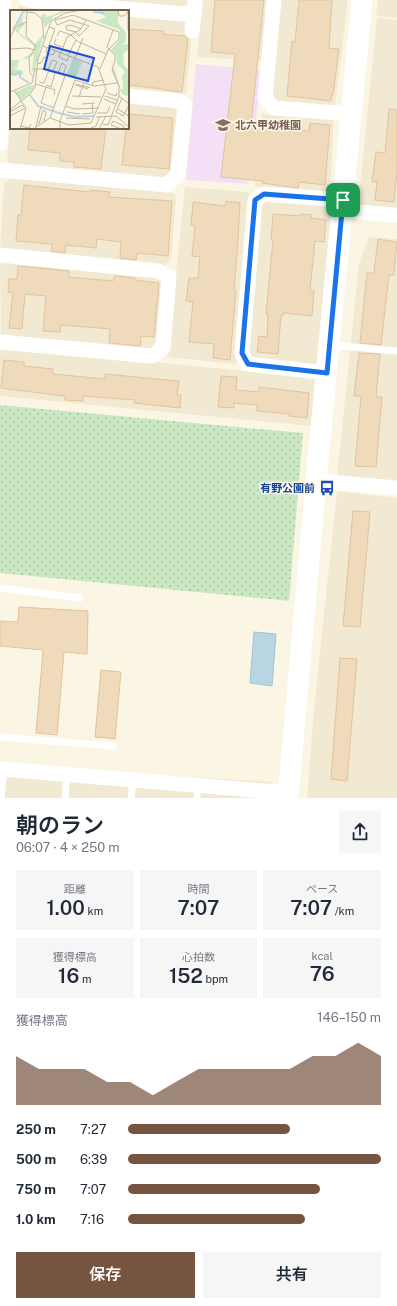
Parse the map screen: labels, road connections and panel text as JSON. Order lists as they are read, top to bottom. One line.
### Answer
{"places":{"school or university":["北六甲幼稚園"],"bus stop":["有野公園前"]},"page":{"heading":["朝のラン","06:07 · 4 × 250 m"],"stats":[["距離","1.00 km"],["時間","7:07"],["ペース","7:07 /km"],["獲得標高","16 m"],["心拍数","152 bpm"],["kcal","76"]],"chart":["獲得標高","146–150 m"],"list":[{"name":"250 m","note":"7:27"},{"name":"500 m","note":"6:39"},{"name":"750 m","note":"7:07"},{"name":"1.0 km","note":"7:16"}],"buttons":["保存","共有"]}}
